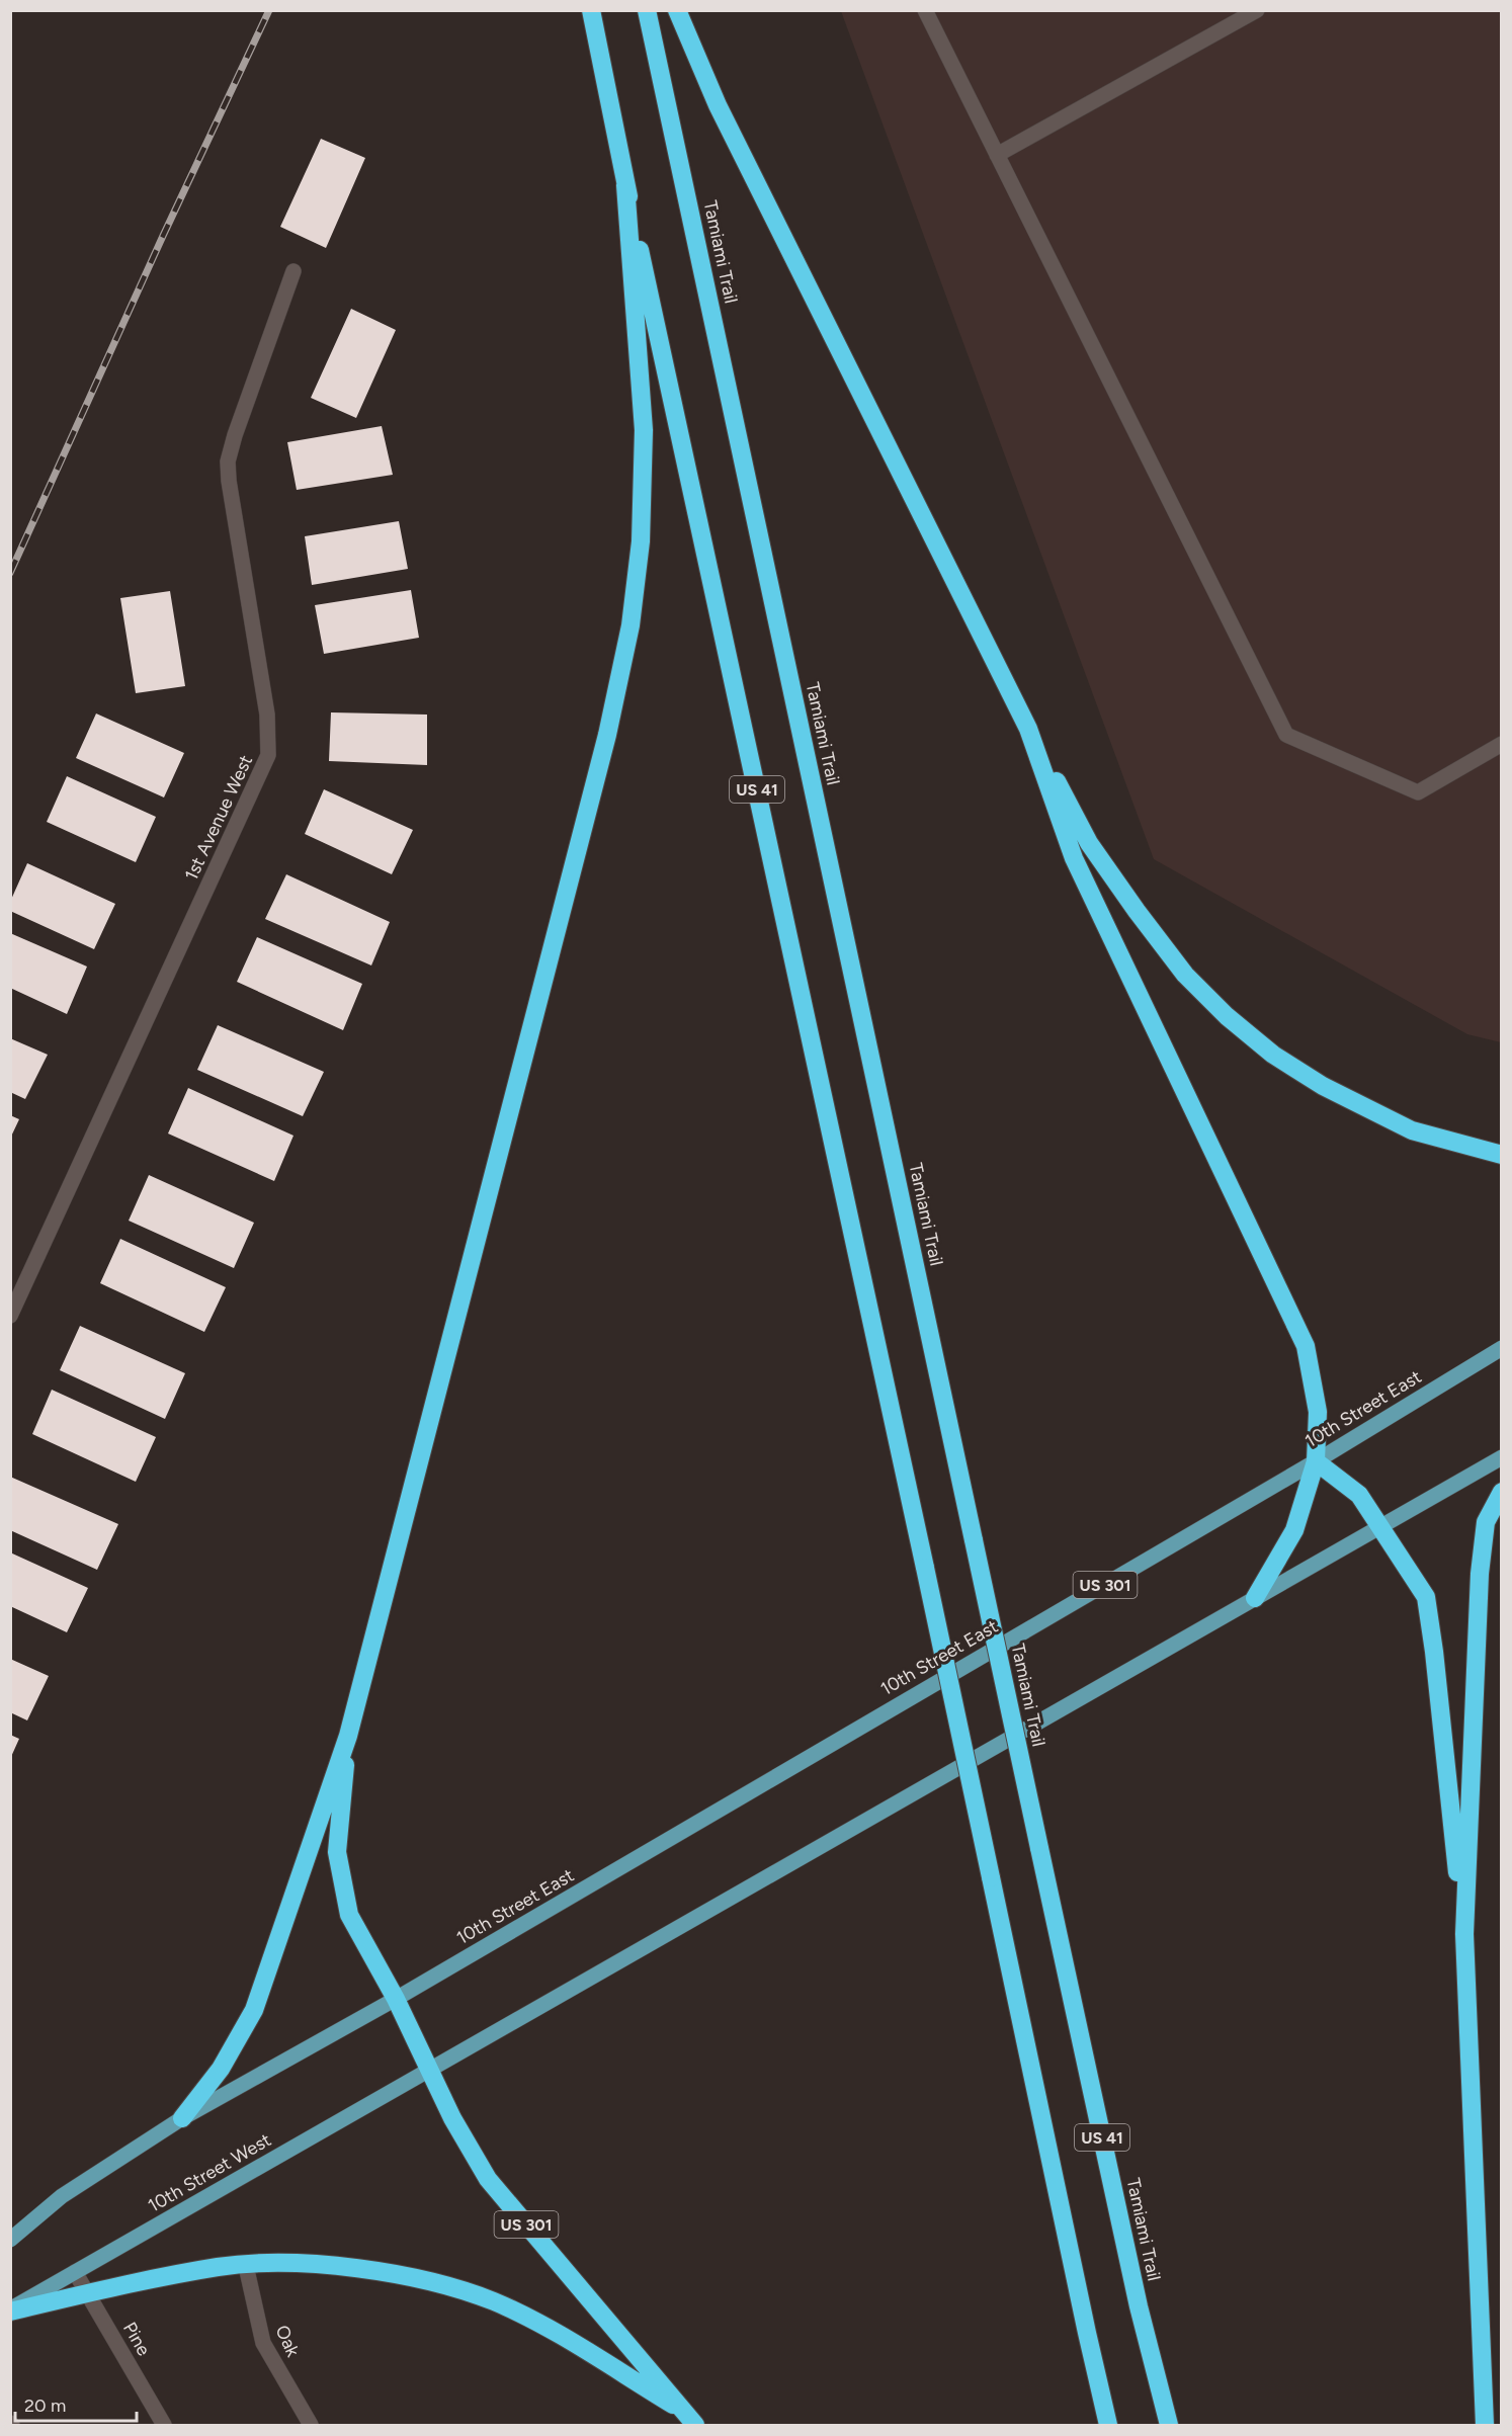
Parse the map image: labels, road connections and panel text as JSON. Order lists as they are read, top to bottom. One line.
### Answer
{"streets":{"highway":["Tamiami Trail","US 41","US 301"],"main road":["10th Street East","10th Street West"],"street":["1st Avenue West","Pine","Oak"]},"crossings":[["10th Street East","US 301"],["US 301","10th Street West"],["10th Street West","Pine"]],"scale_bar":"20 m"}
